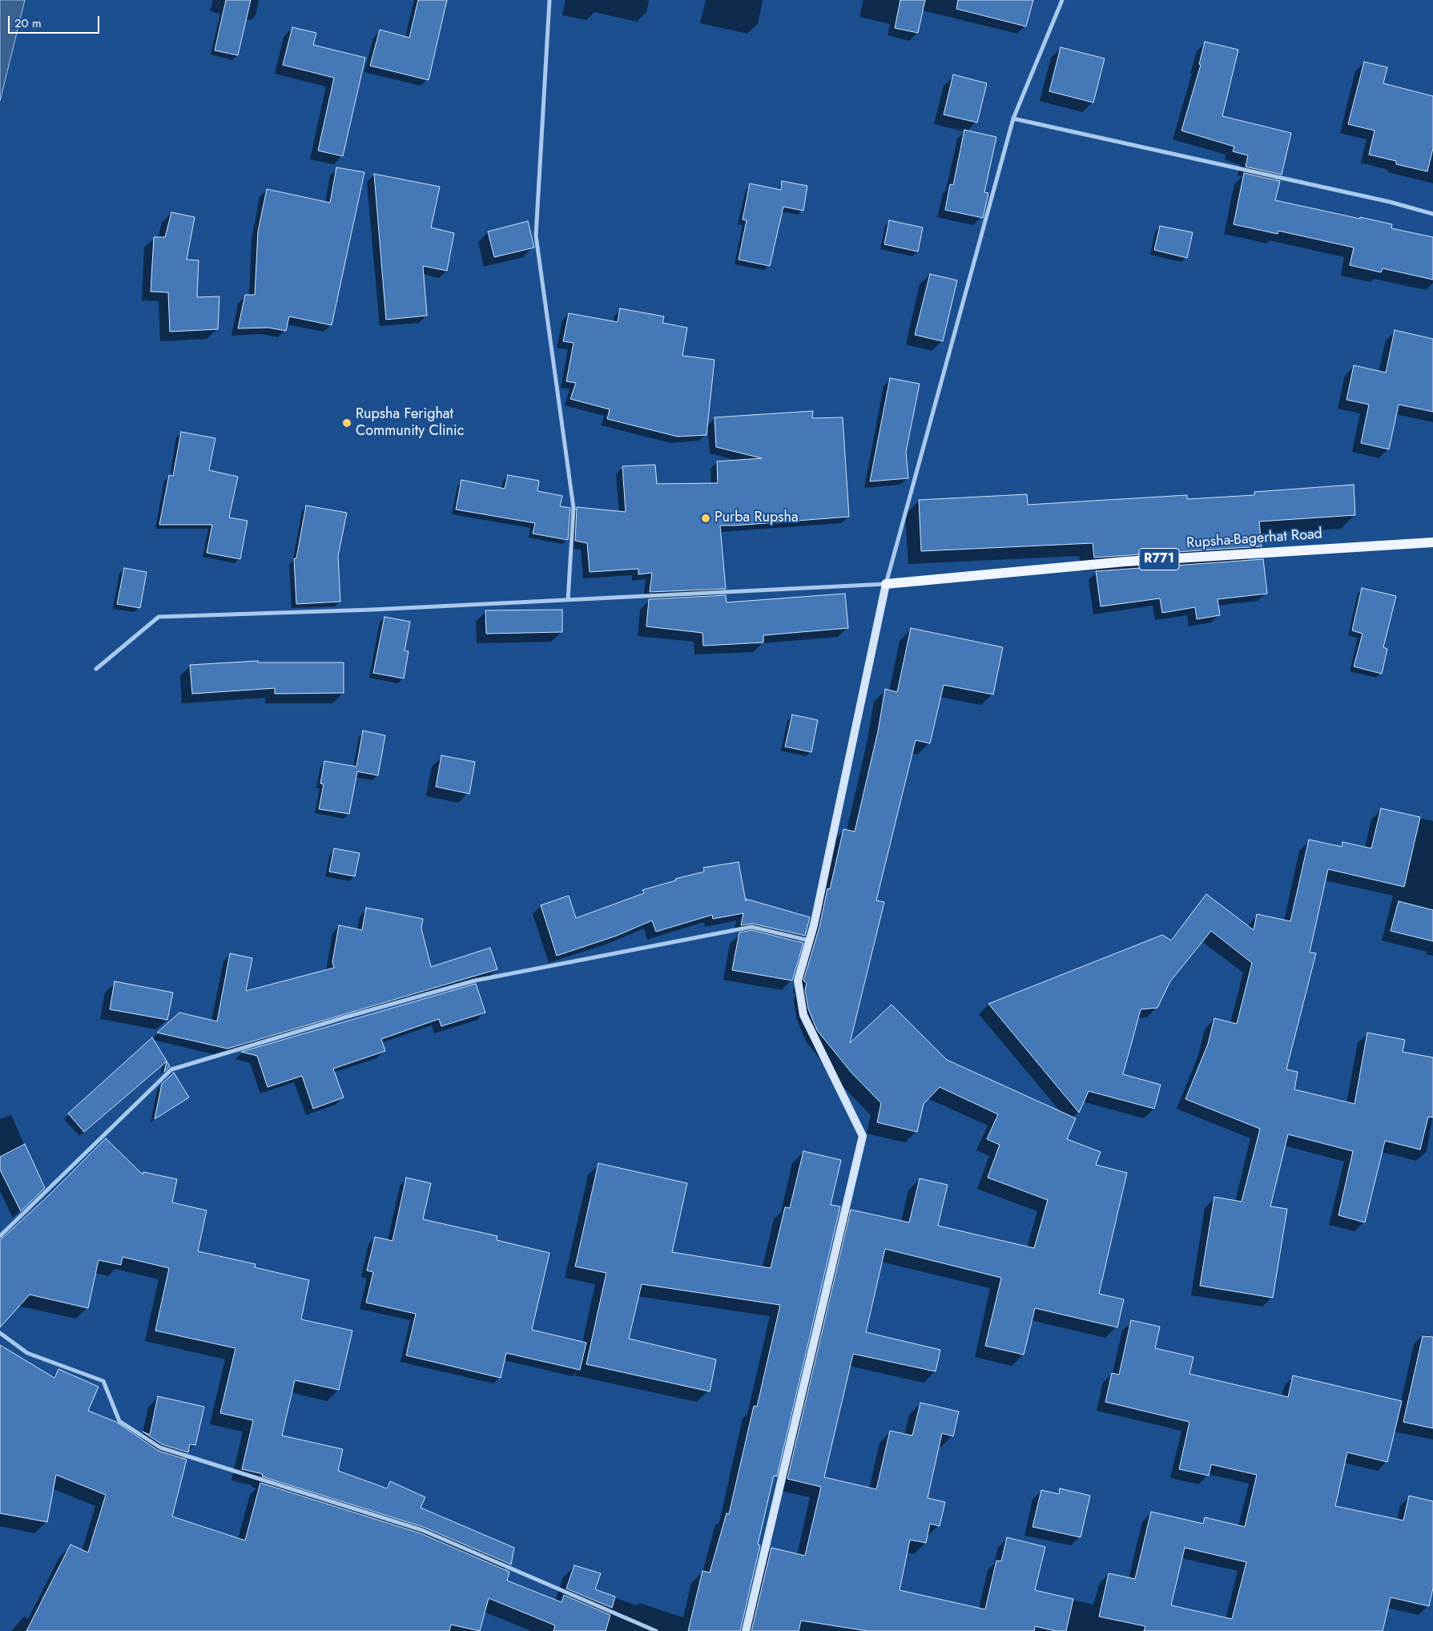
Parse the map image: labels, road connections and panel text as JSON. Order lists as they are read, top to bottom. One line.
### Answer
{"streets":{"main road":["Rupsha-Bagerhat Road","R771"]},"places":["Rupsha Ferighat Community Clinic","Purba Rupsha"],"scale_bar":"20 m"}
